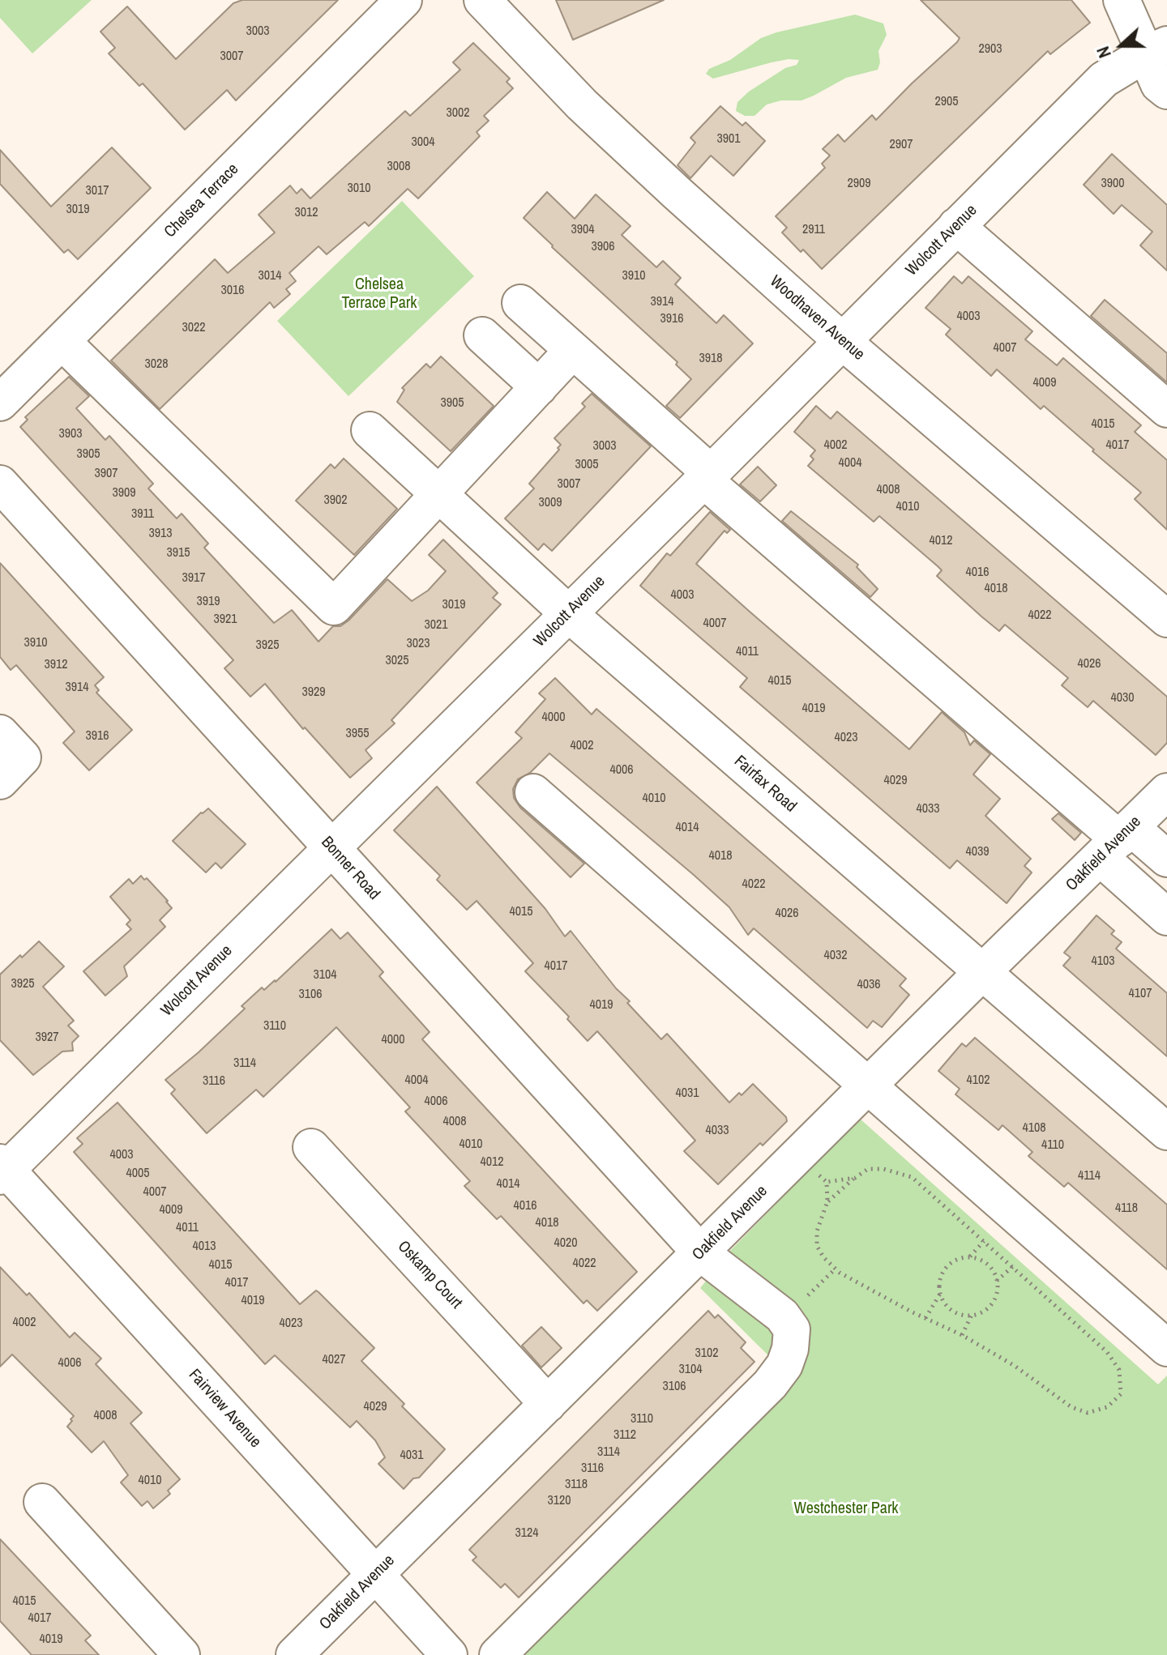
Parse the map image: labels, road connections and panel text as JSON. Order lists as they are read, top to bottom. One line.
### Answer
{"streets":{"street":["Chelsea Terrace","Wolcott Avenue","Woodhaven Avenue","Fairfax Road","Oakfield Avenue","Bonner Road","Oskamp Court","Fairview Avenue"]},"crossings":[["Wolcott Avenue","Woodhaven Avenue"],["Wolcott Avenue","Fairfax Road"],["Wolcott Avenue","Bonner Road"],["Wolcott Avenue","Fairview Avenue"],["Fairfax Road","Oakfield Avenue"],["Oakfield Avenue","Bonner Road"],["Oakfield Avenue","Oskamp Court"],["Oakfield Avenue","Fairview Avenue"]],"parks":["Chelsea Terrace Park","Westchester Park"],"house_numbers":["3003","2903","3007","2905","3002","3901","3004","2907","3008","2909","3900","3010","3017","3019","3012","3904","2911","3906","3014","3910","3016","3914","4003","3916","3022","4007","3918","3028","4009","3905","4015","3903","4002","4017","3003","3905","4004","3005","3907","3007","4008","3909","3902","3009","4010","3911","3913","4012","3915","4016","3917","4018","4003","3919","3019","4022","3921","4007","3021","3910","3023","3925","4011","3025","4026","3912","4015","3914","3929","4030","4019","4000","3955","3916","4023","4002","4006","4029","4010","4033","4014","4039","4018","4022","4015","4026","4032","4103","4017","3104","3925","4036","4107","3106","4019","3110","3927","4000","3114","4004","4102","3116","4031","4006","4008","4108","4033","4010","4110","4003","4012","4005","4114","4014","4007","4016","4118","4009","4018","4011","4020","4013","4022","4015","4017","4019","4002","4023","3102","4027","4006","3104","3106","4029","4008","3110","3112","3114","4031","3116","4010","3118","3120","3124","4015","4017","4019"],"north":"left"}
